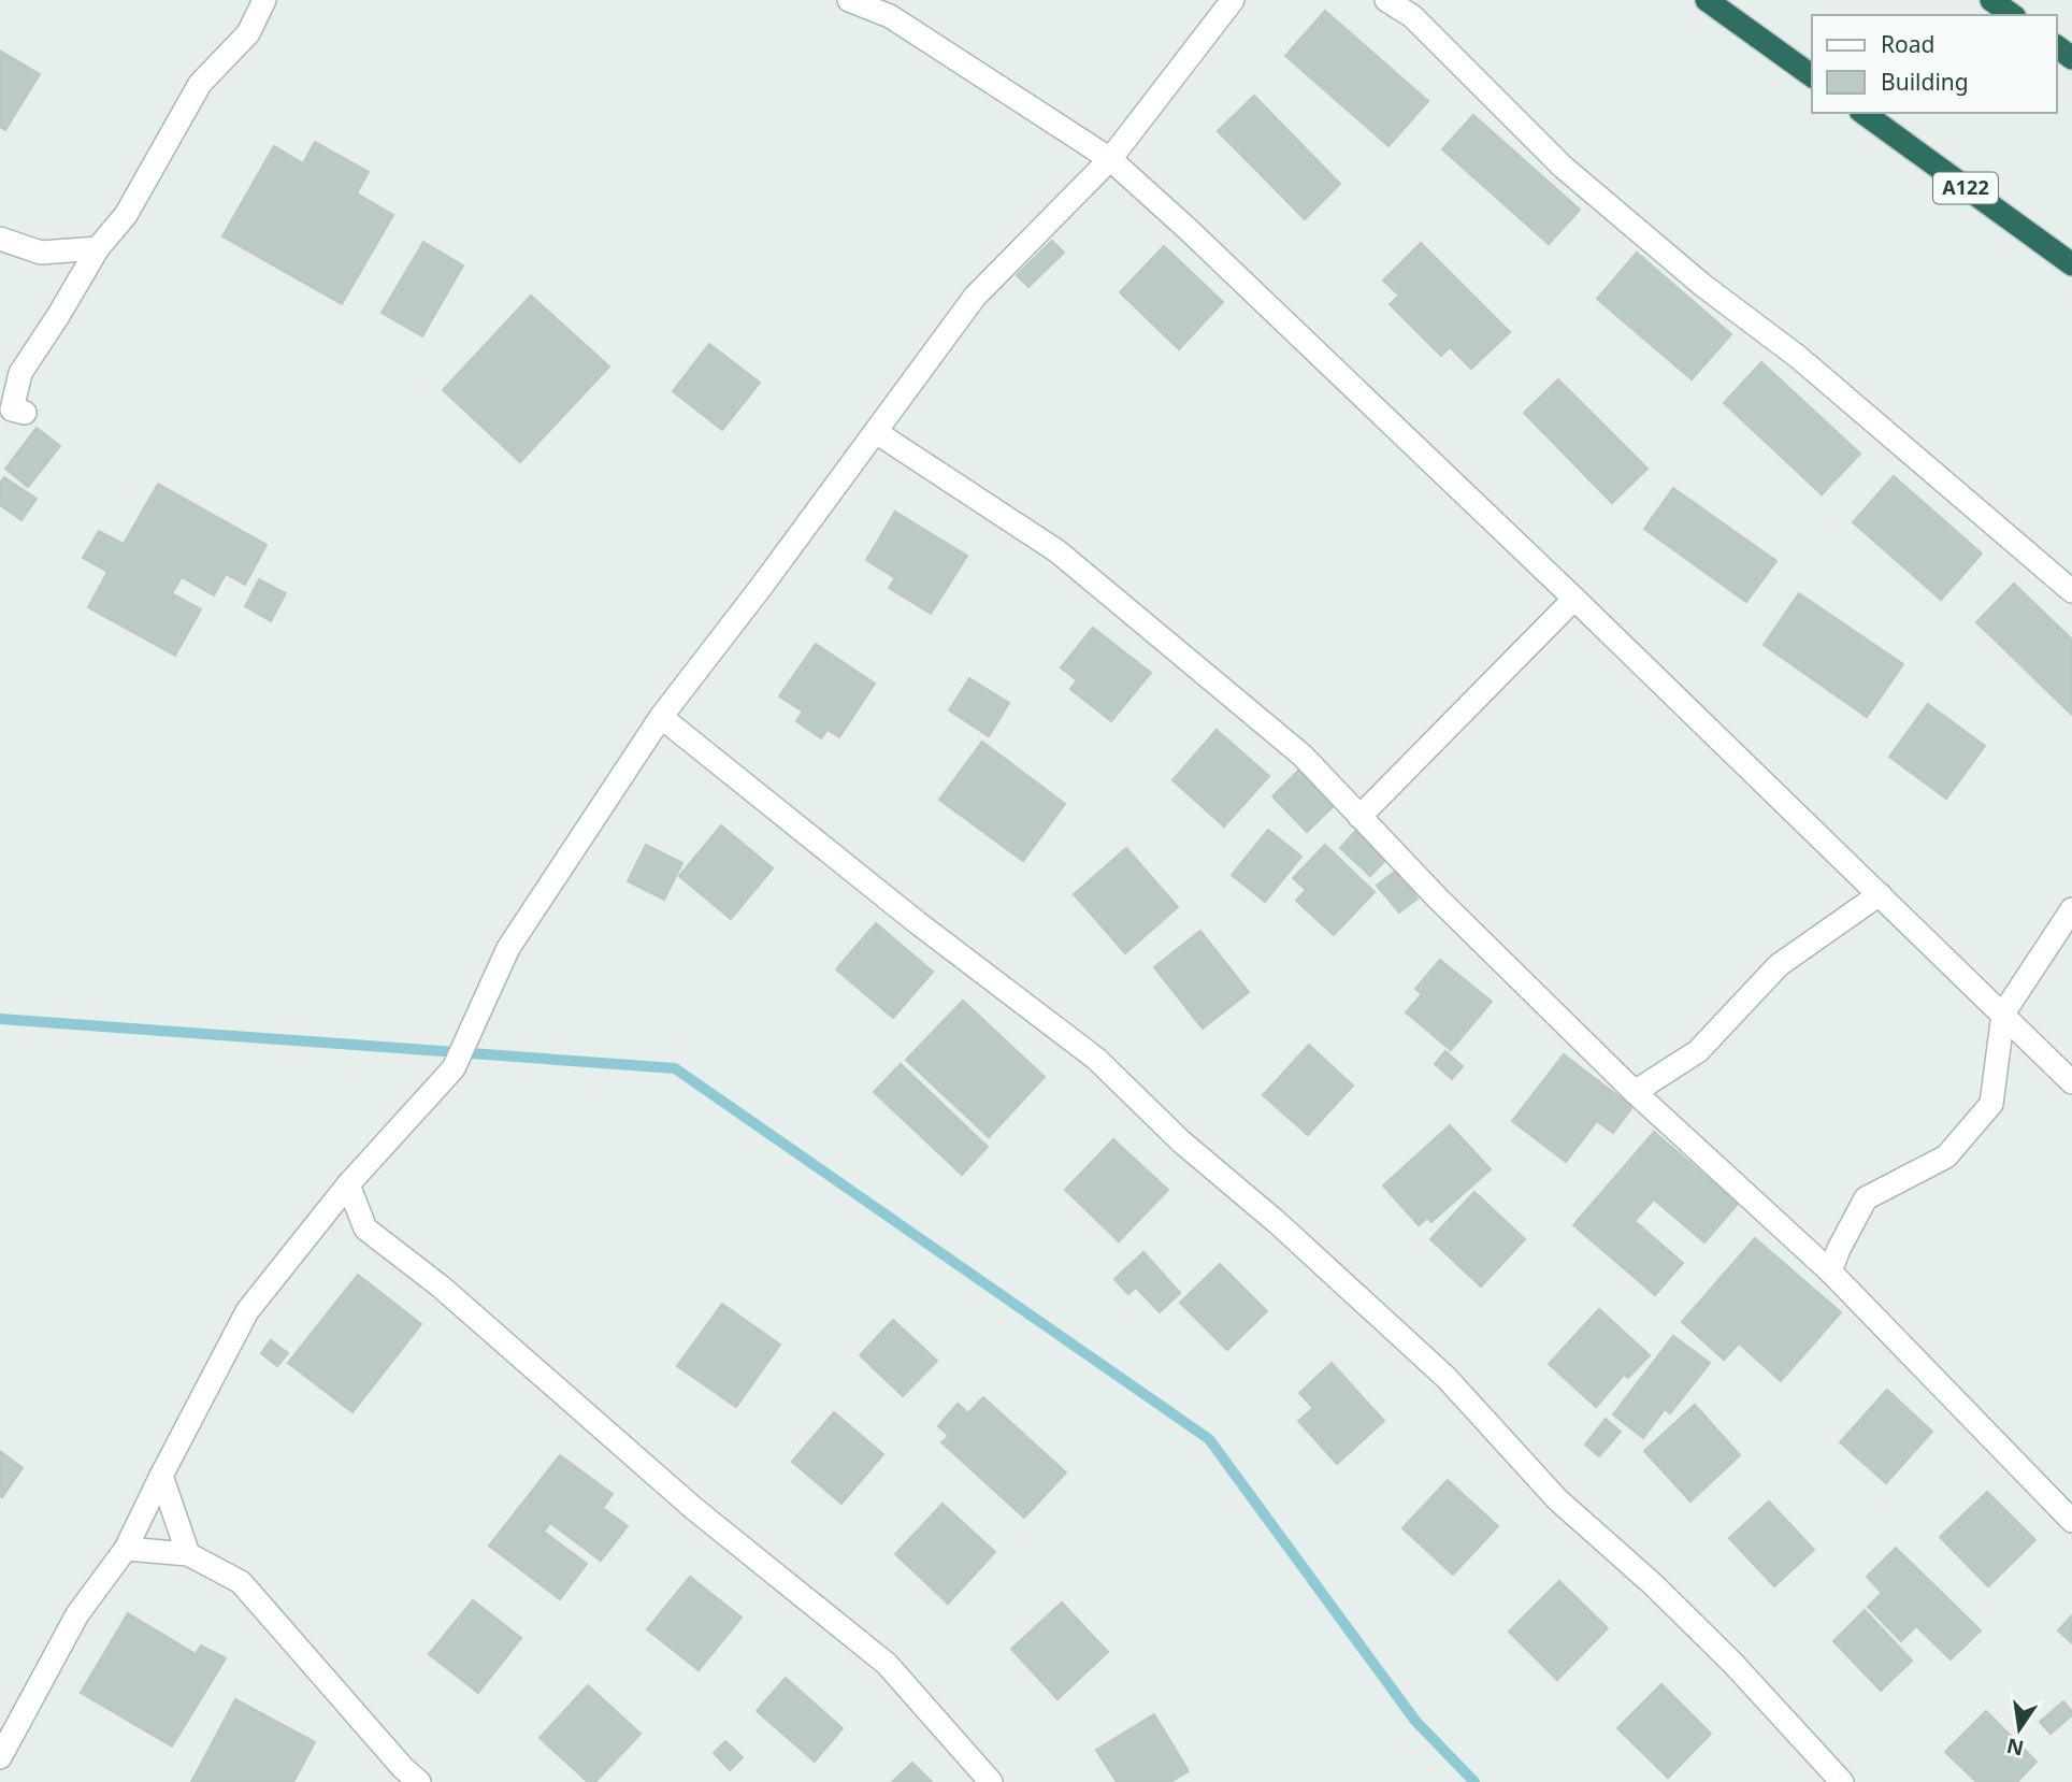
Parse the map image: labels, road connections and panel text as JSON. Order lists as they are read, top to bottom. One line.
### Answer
{"streets":{"highway":["A122"]},"legend":["Road","Building"],"north":"bottom"}
